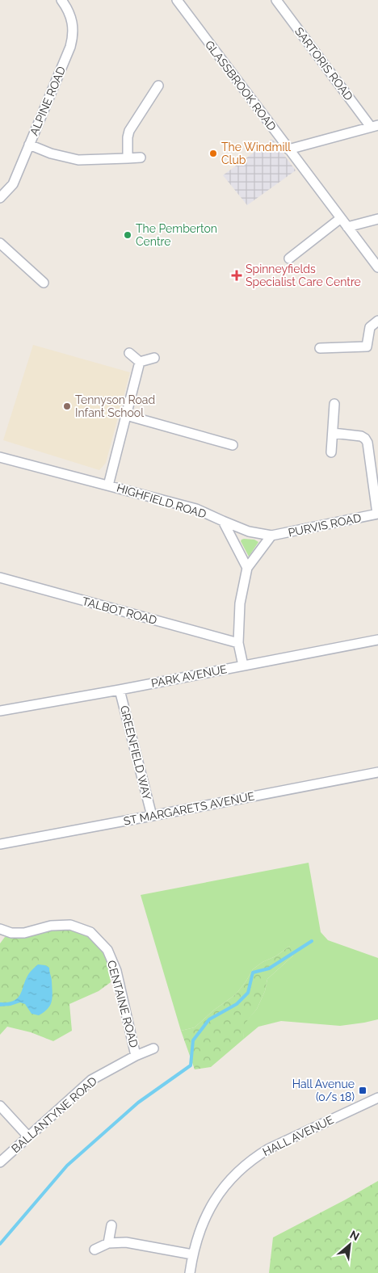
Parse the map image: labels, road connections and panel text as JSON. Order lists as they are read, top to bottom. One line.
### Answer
{"streets":{"street":["SARTORIS ROAD","GLASSBROOK ROAD","ALPINE ROAD","HIGHFIELD ROAD","PURVIS ROAD","TALBOT ROAD","PARK AVENUE","GREENFIELD WAY","ST MARGARETS AVENUE","CENTAINE ROAD","BALLANTYNE ROAD","HALL AVENUE"]},"crossings":[["HIGHFIELD ROAD","PURVIS ROAD"],["PARK AVENUE","GREENFIELD WAY"],["GREENFIELD WAY","ST MARGARETS AVENUE"],["CENTAINE ROAD","BALLANTYNE ROAD"]],"places":{"other":["The Windmill Club","The Pemberton Centre","Tennyson Road Infant School"],"health":["Spinneyfields Specialist Care Centre"],"transit":["Hall Avenue (o/s 18)"]},"north":"top right"}
